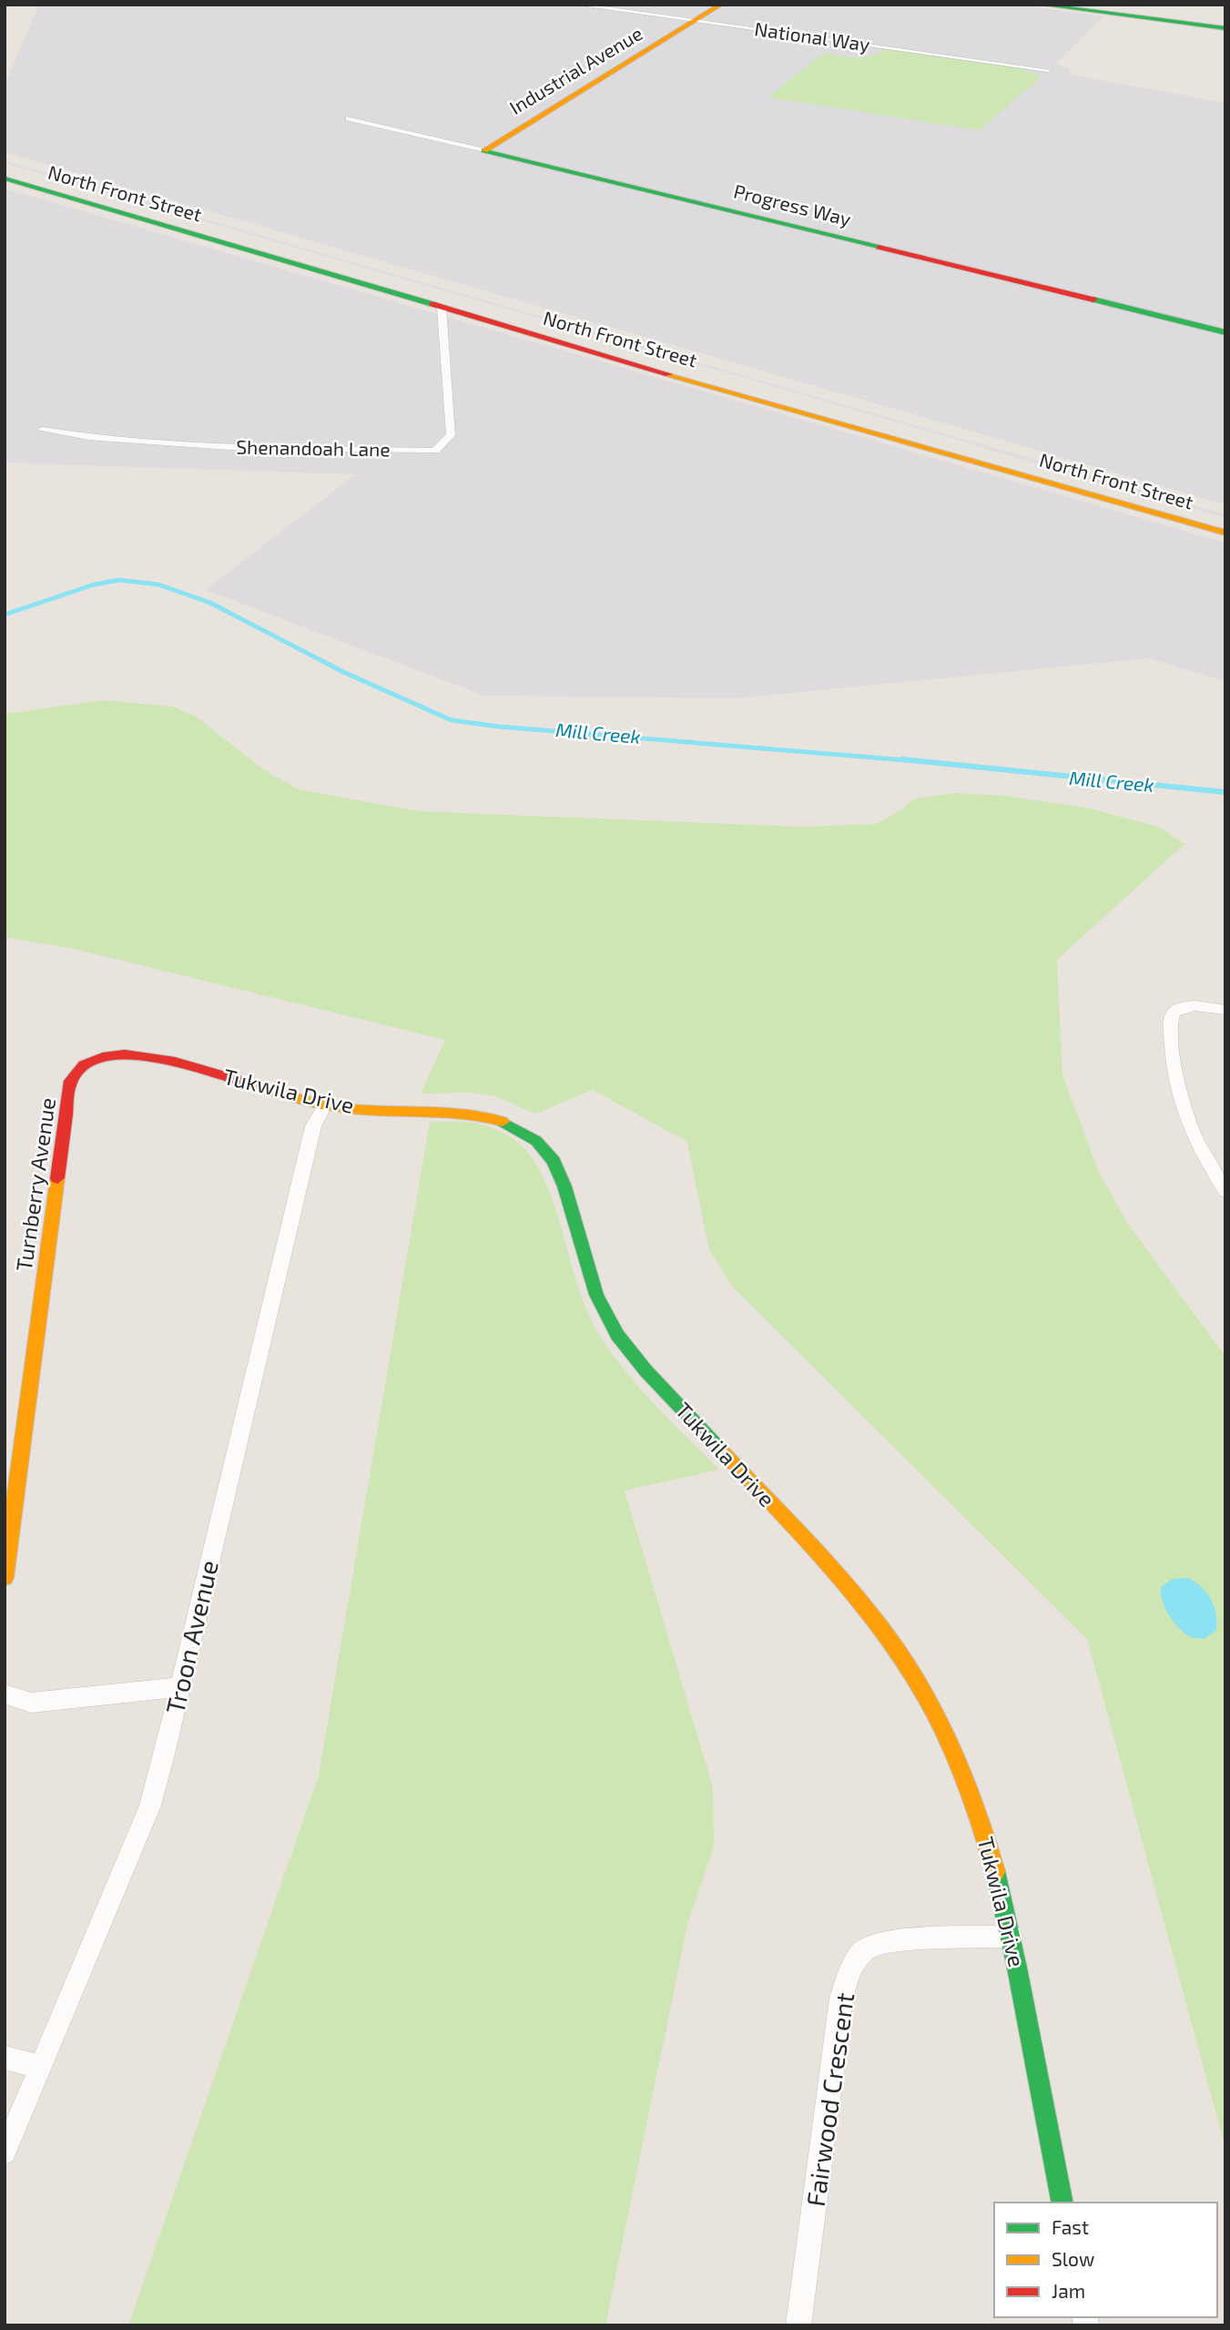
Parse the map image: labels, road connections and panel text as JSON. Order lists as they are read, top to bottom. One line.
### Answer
{"streets":{"street":["National Way","Industrial Avenue","North Front Street","Progress Way","Shenandoah Lane","Tukwila Drive","Turnberry Avenue","Troon Avenue","Fairwood Crescent"]},"crossings":[["National Way","Industrial Avenue"],["Industrial Avenue","Progress Way"],["North Front Street","Shenandoah Lane"],["Tukwila Drive","Turnberry Avenue"],["Tukwila Drive","Troon Avenue"],["Tukwila Drive","Fairwood Crescent"]],"water":["Mill Creek"],"legend":["Fast","Slow","Jam"]}
